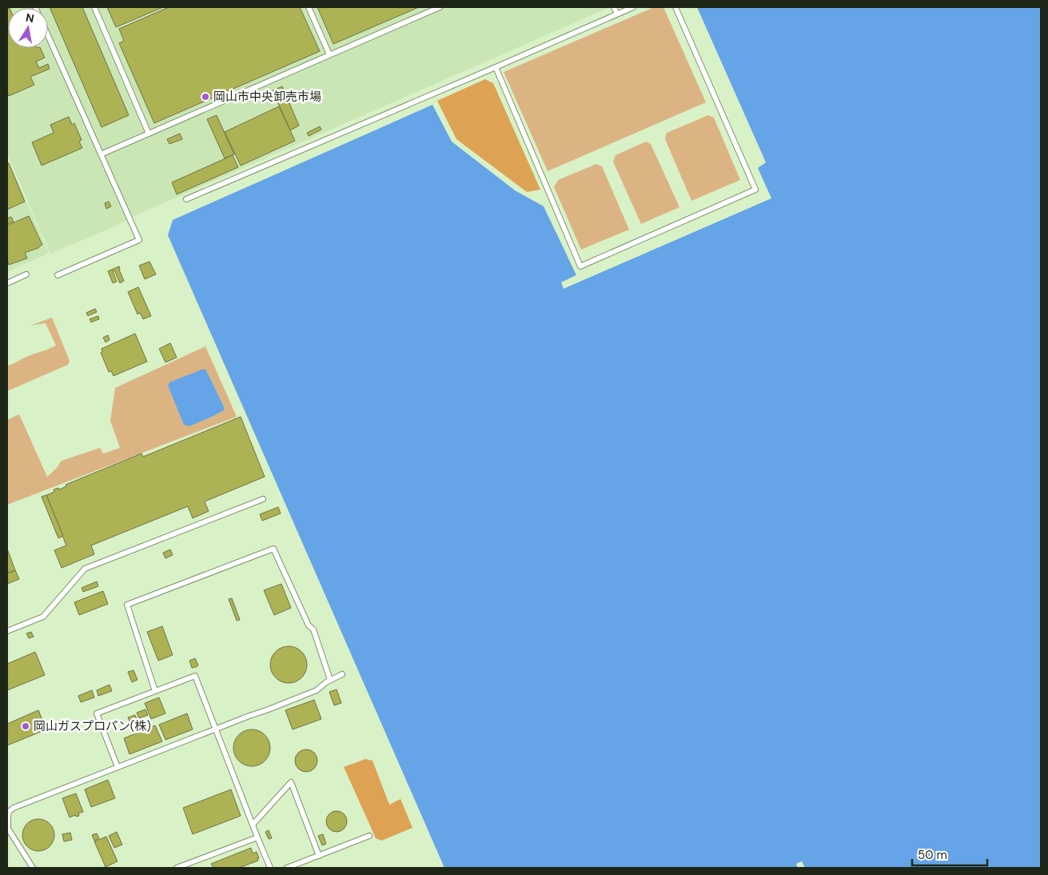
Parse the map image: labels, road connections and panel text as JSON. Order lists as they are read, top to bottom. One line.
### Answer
{"places":["岡山市中央卸売市場","岡山ガスプロパン(株)"],"scale_bar":"50 m","north":"top"}
